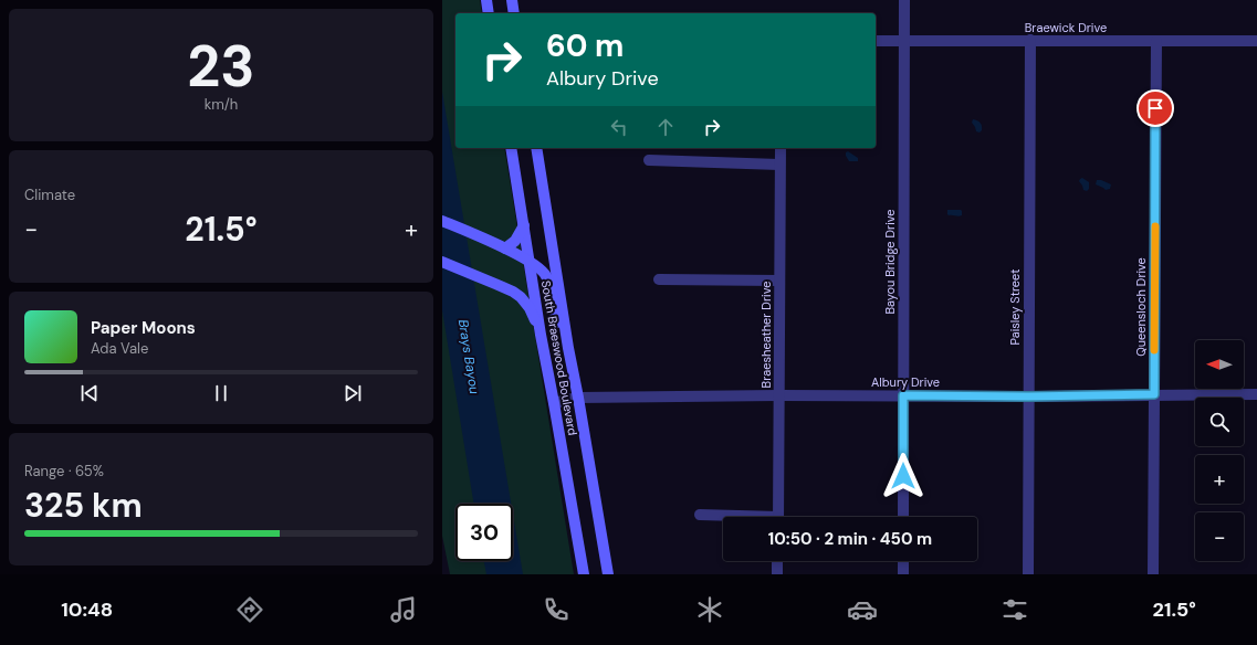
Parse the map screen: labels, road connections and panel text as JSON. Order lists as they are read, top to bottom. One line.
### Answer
{"streets":{"main road":["South Braeswood Boulevard"],"street":["Braewick Drive","Bayou Bridge Drive","Paisley Street","Queensloch Drive","Braesheather Drive","Albury Drive"]},"crossings":[["Braewick Drive","Bayou Bridge Drive"],["Braewick Drive","Paisley Street"],["Braewick Drive","Queensloch Drive"],["Bayou Bridge Drive","Albury Drive"],["Paisley Street","Albury Drive"],["Queensloch Drive","Albury Drive"],["Braesheather Drive","Albury Drive"],["South Braeswood Boulevard","Albury Drive"]],"water":["Brays Bayou"],"north":"left","page":{"tile":[["23","km/h"],"Climate",["Range · 65%","325 km"]],"turn":["60 m","Albury Drive"],"heat":["−","21.5°","+"],"song":["Paper Moons","Ada Vale"],"map_buttons":["+","−"],"limit":"30","trip":"10:50 · 2 min · 450 m","tabs":["10:48","21.5°"]}}
